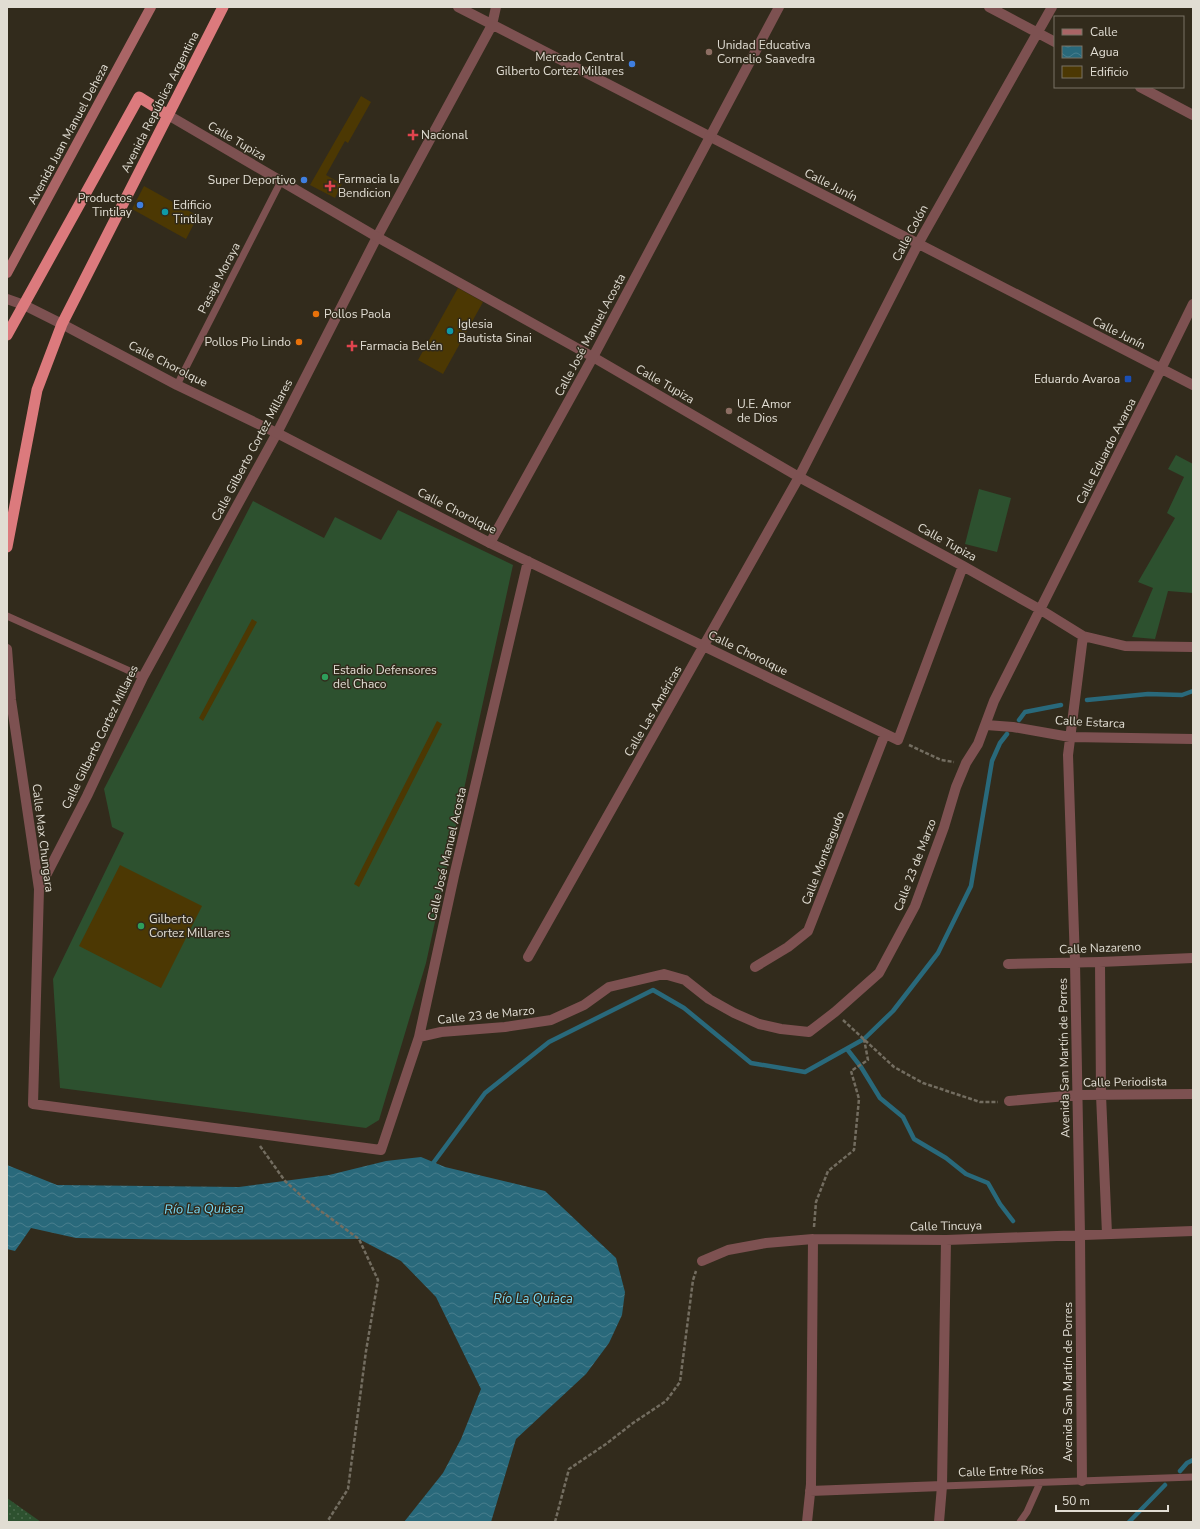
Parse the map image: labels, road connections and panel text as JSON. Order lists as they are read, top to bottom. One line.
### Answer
{"streets":{"highway":["Avenida República Argentina","Calle Tupiza"],"main road":["Avenida Juan Manuel Deheza"],"street":["Calle Junín","Calle Colón","Calle José Manuel Acosta","Calle Chorolque","Calle Gilberto Cortez Millares","Calle Eduardo Avaroa","Calle Las Américas","Calle Estarca","Calle Max Chungara","Calle Monteagudo","Calle 23 de Marzo","Calle Nazareno","Avenida San Martín de Porres","Calle Periodista","Calle Tincuya","Calle Entre Ríos"],"lane":["Pasaje Moraya"]},"crossings":[["Avenida República Argentina","Calle Tupiza"],["Avenida República Argentina","Calle Chorolque"],["Calle Tupiza","Calle Colón"],["Calle Tupiza","Pasaje Moraya"],["Calle Tupiza","Calle José Manuel Acosta"],["Calle Tupiza","Calle Chorolque"],["Calle Tupiza","Calle Gilberto Cortez Millares"],["Calle Tupiza","Calle Eduardo Avaroa"],["Calle Tupiza","Calle Las Américas"],["Calle Tupiza","Calle 23 de Marzo"],["Calle Tupiza","Avenida San Martín de Porres"],["Calle Junín","Calle Colón"],["Calle Junín","Calle José Manuel Acosta"],["Calle Junín","Calle Gilberto Cortez Millares"],["Calle Junín","Calle Eduardo Avaroa"],["Calle Colón","Calle Las Américas"],["Pasaje Moraya","Calle Chorolque"],["Calle José Manuel Acosta","Calle Chorolque"],["Calle José Manuel Acosta","Calle Max Chungara"],["Calle José Manuel Acosta","Calle 23 de Marzo"],["Calle Chorolque","Calle Gilberto Cortez Millares"],["Calle Chorolque","Calle Las Américas"],["Calle Chorolque","Calle Monteagudo"],["Calle Gilberto Cortez Millares","Calle Max Chungara"],["Calle Eduardo Avaroa","Calle 23 de Marzo"],["Calle Estarca","Calle 23 de Marzo"],["Calle Estarca","Avenida San Martín de Porres"],["Calle Nazareno","Avenida San Martín de Porres"],["Avenida San Martín de Porres","Calle Periodista"],["Avenida San Martín de Porres","Calle Tincuya"],["Avenida San Martín de Porres","Calle Entre Ríos"]],"water":["Río La Quiaca"],"places":{"other":["Unidad Educativa Cornelio Saavedra","Mercado Central Gilberto Cortez Millares","Super Deportivo","Productos Tintilay","Edificio Tintilay","Pollos Paola","Iglesia Bautista Sinai","Pollos Pio Lindo","U.E. Amor de Dios","Estadio Defensores del Chaco","Gilberto Cortez Millares"],"health":["Nacional","Farmacia la Bendicion","Farmacia Belén"],"transit":["Eduardo Avaroa"]},"legend":["Calle","Agua","Edificio"],"scale_bar":"50 m"}
